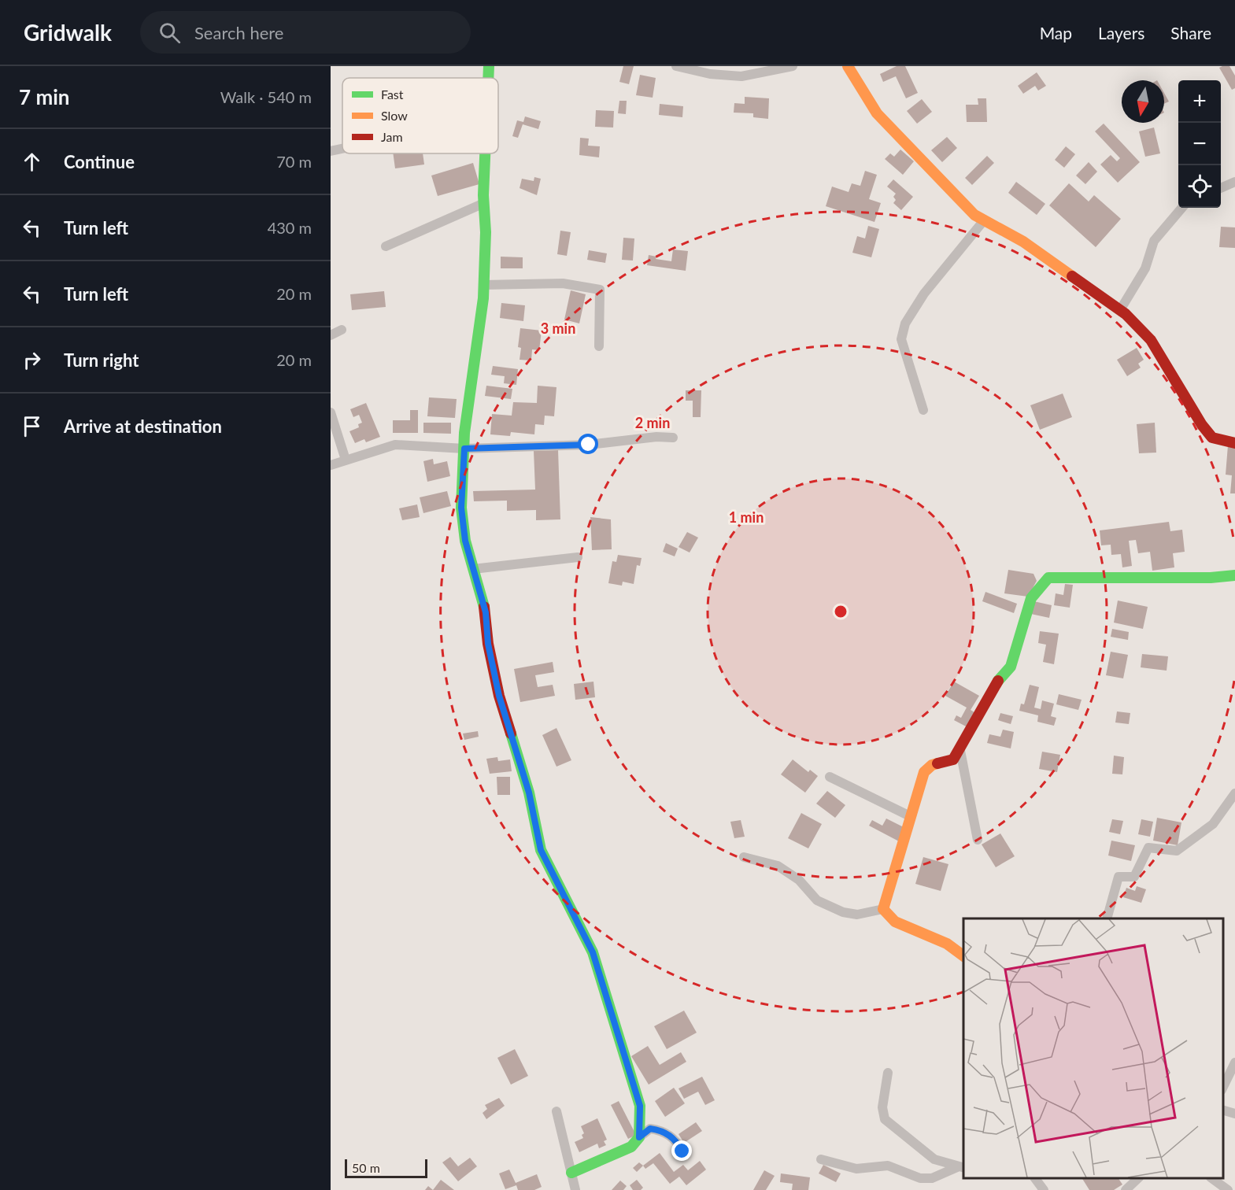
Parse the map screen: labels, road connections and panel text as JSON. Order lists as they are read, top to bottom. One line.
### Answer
{"legend":["Fast","Slow","Jam"],"scale_bar":"50 m","north":"bottom","page":{"header":"Gridwalk","search":"Search here","nav":["Map","Layers","Share"],"heading":["7 min","Walk · 540 m"],"map_buttons":["+","−"],"list":[["Continue","70 m"],["Turn left","430 m"],["Turn left","20 m"],["Turn right","20 m"],"Arrive at destination"],"scale":"50 m"},"rings":["3 min","2 min","1 min"]}
